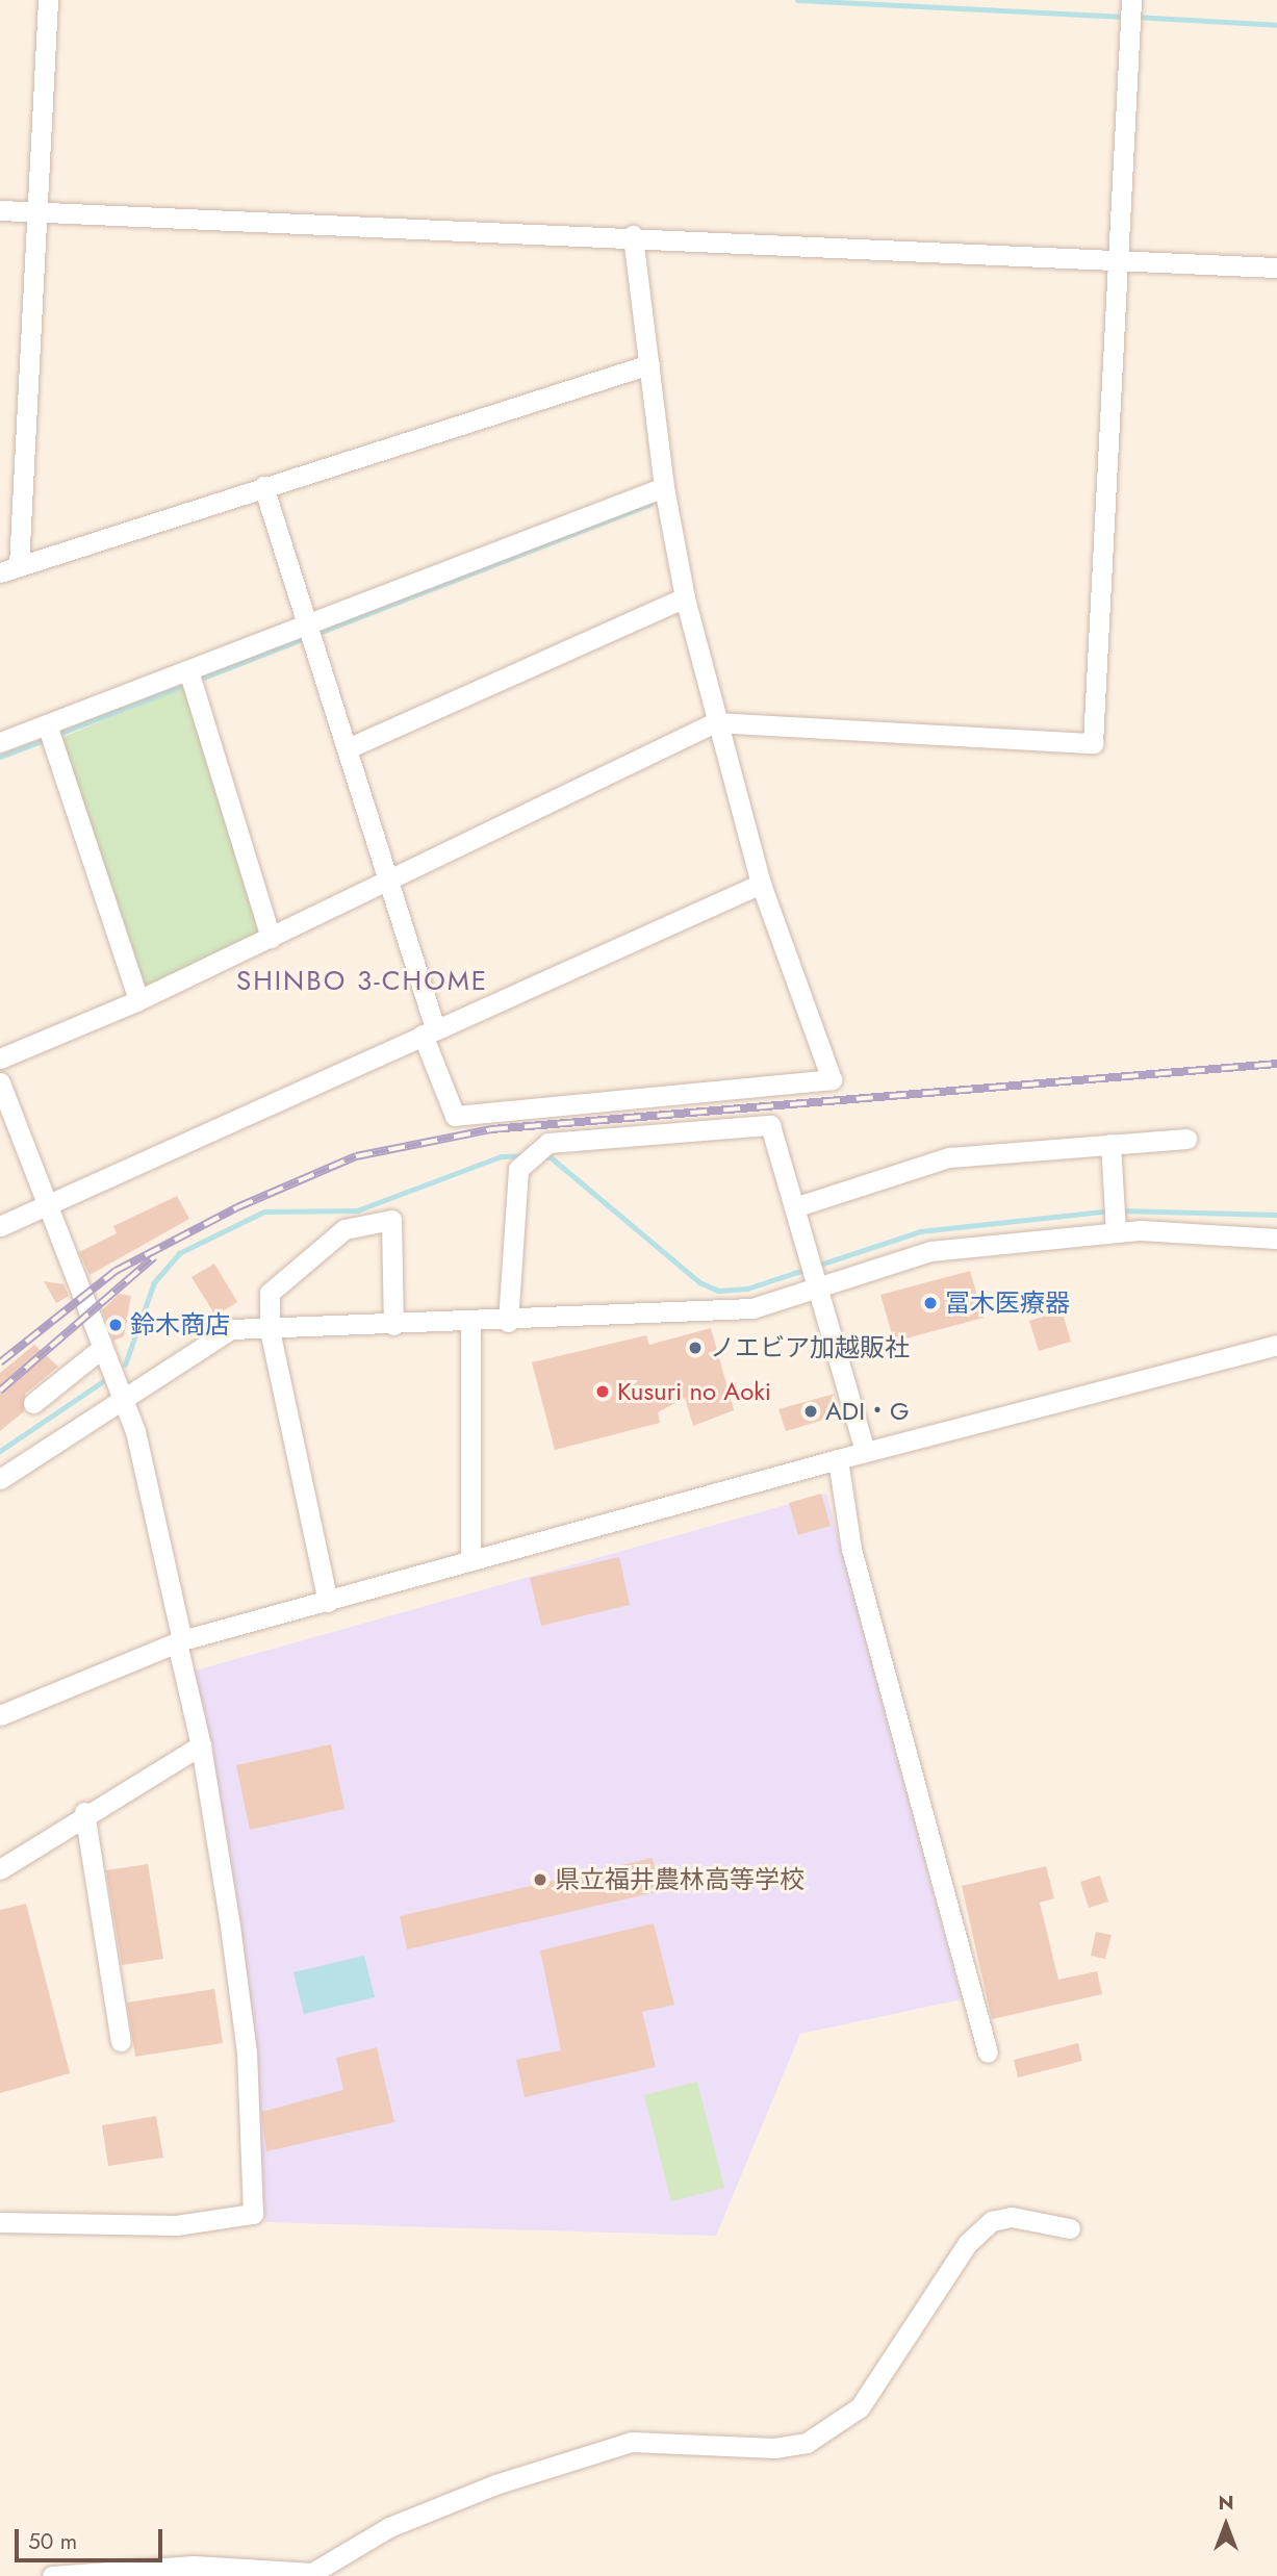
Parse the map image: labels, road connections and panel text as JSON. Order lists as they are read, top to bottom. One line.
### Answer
{"districts":["SHINBO 3-CHOME"],"places":["冨木医療器","鈴木商店","ノエビア加越販社","Kusuri no Aoki","ADI・G","県立福井農林高等学校"],"scale_bar":"50 m","north":"top"}
